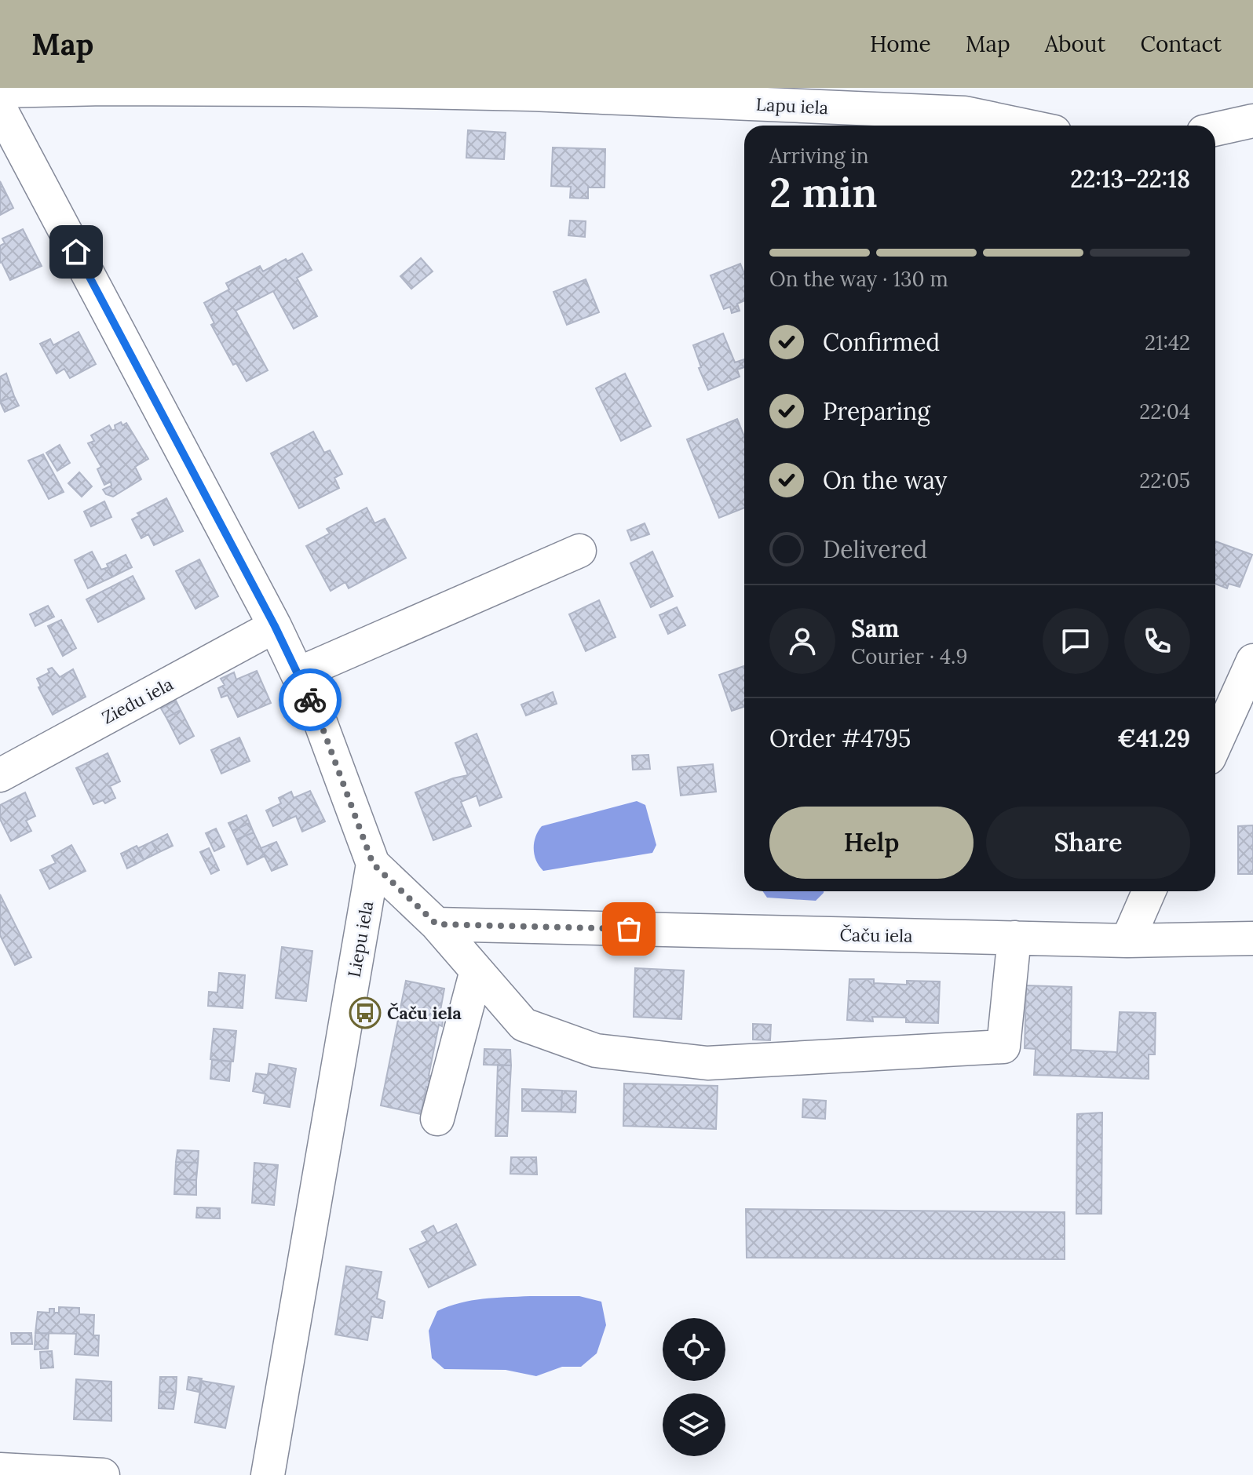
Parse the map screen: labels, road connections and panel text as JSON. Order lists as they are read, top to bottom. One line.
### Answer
{"streets":{"street":["Lapu iela","Ziedu iela","Čaču iela","Liepu iela"]},"places":{"bus stop":["Čaču iela"]},"page":{"header":"Map","nav":["Home","Map","About","Contact"],"heading":["2 min","Arriving in","22:13–22:18"],"panel":["Sam","Courier · 4.9","Order #4795","€41.29"],"bar":"On the way · 130 m","list":[["Confirmed","21:42"],["Preparing","22:04"],["On the way","22:05"],"Delivered"],"buttons":["Help","Share"]}}
